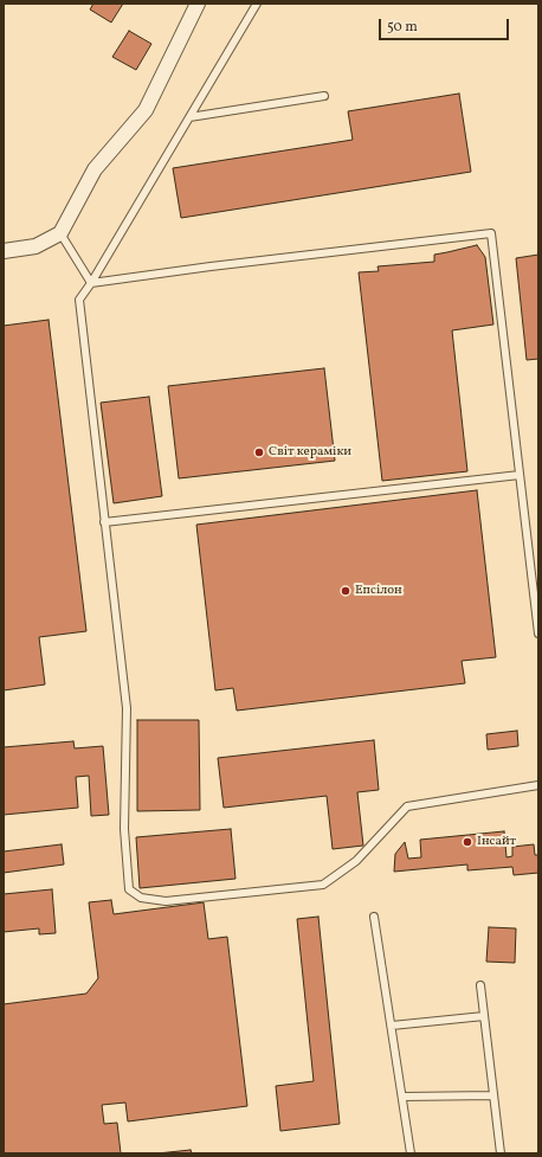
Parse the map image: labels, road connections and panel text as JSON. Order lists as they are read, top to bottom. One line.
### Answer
{"places":["Світ кераміки","Епсілон","Інсайт"],"scale_bar":"50 m"}
